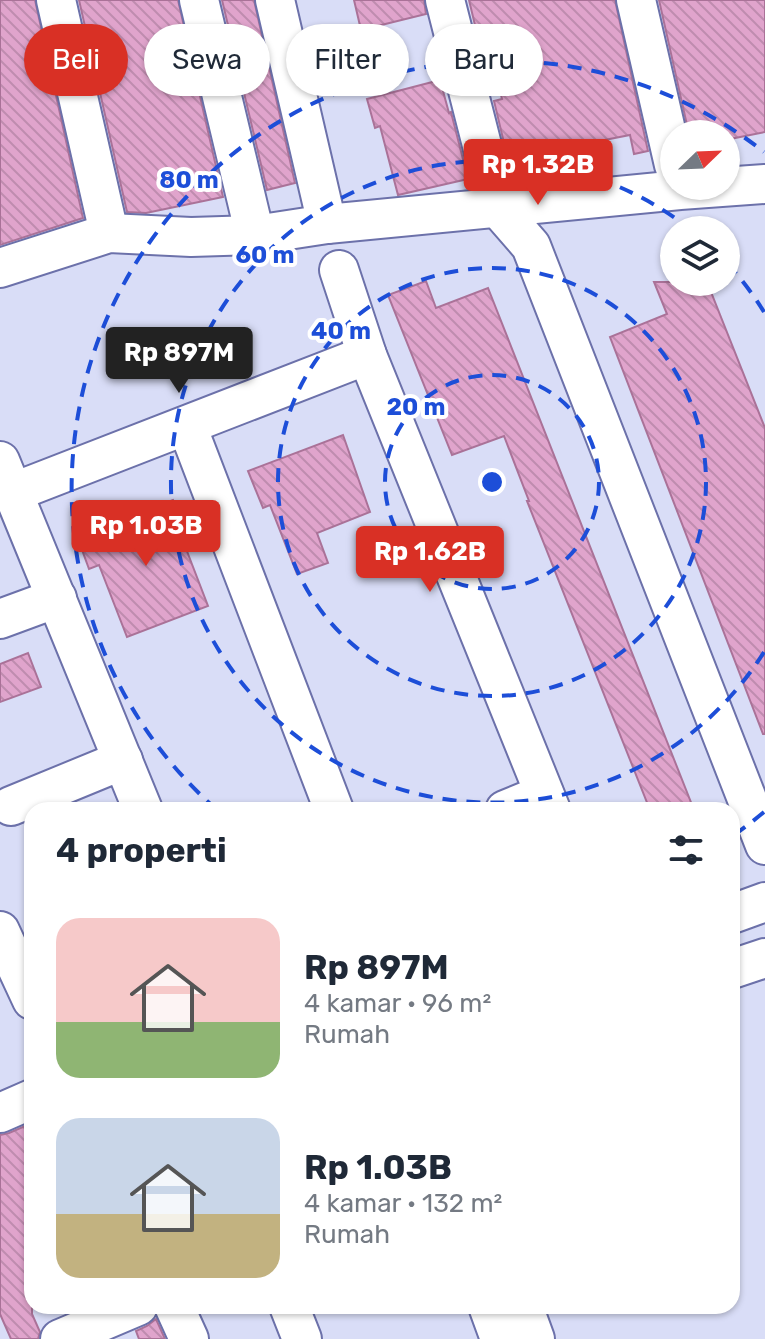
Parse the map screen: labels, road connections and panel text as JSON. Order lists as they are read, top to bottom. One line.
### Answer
{"north":"top right","page":{"chip":["Beli","Sewa","Filter","Baru"],"price":["Rp 1.32B","Rp 897M","Rp 1.03B","Rp 1.62B"],"heading":"4 properti","list":[{"name":"Rp 897M","note":"4 kamar · 96 m² · Rumah"},{"name":"Rp 1.03B","note":"4 kamar · 132 m² · Rumah"}]},"rings":["80 m","60 m","40 m","20 m"]}
